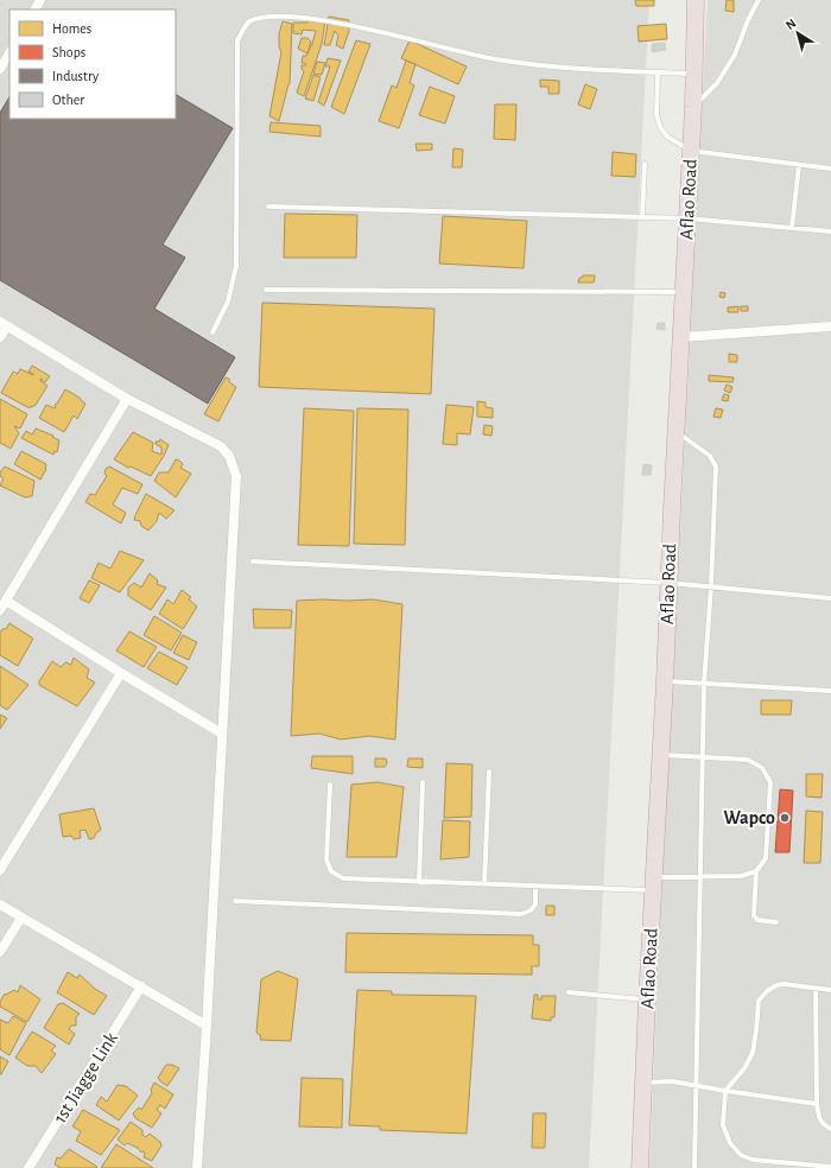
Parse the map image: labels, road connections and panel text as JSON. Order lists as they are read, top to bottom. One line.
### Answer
{"streets":{"highway":["Aflao Road"],"street":["1st Jiagge Link"]},"places":["Wapco"],"legend":["Homes","Shops","Industry","Other"],"north":"top left"}
